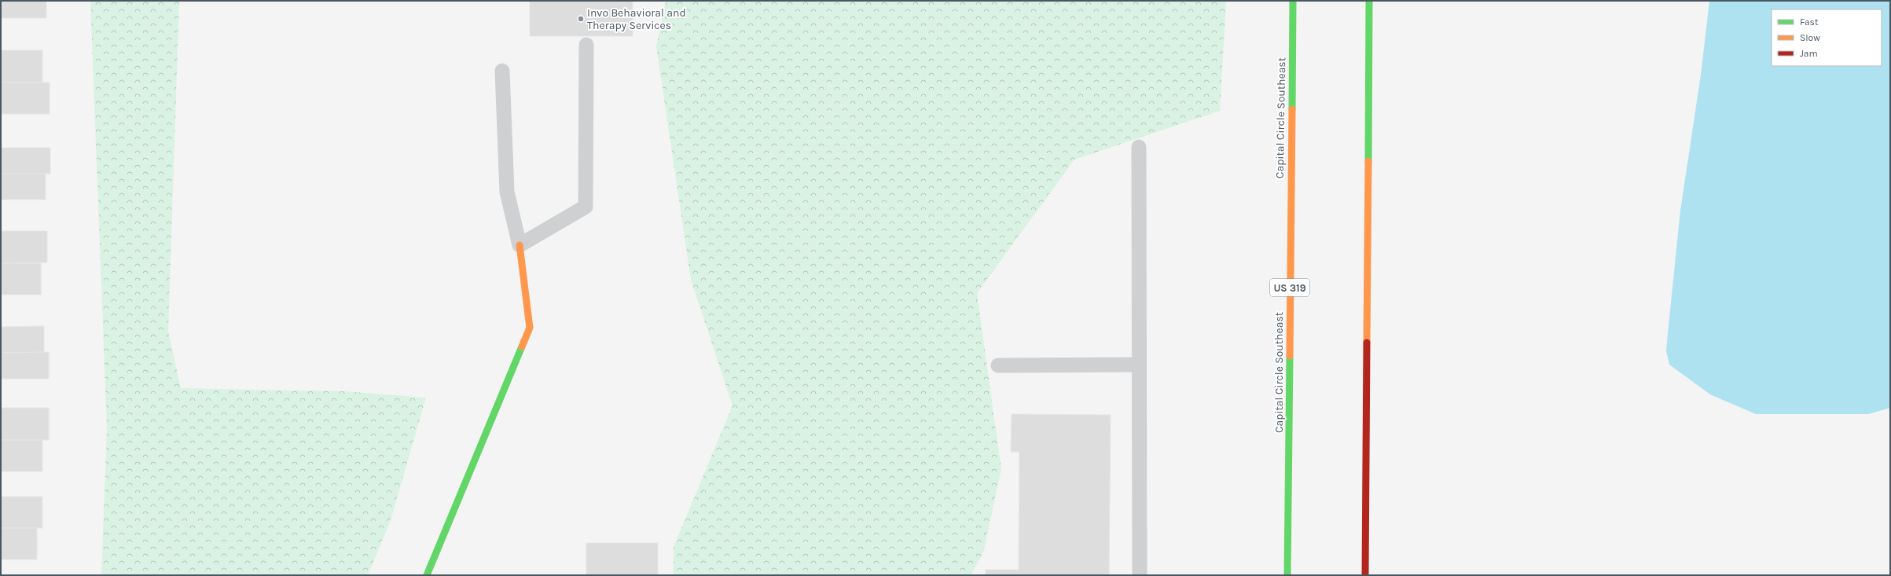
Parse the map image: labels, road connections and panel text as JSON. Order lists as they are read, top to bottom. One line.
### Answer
{"streets":{"main road":["Capital Circle Southeast","US 319"]},"places":["Invo Behavioral and Therapy Services"],"legend":["Fast","Slow","Jam"]}
